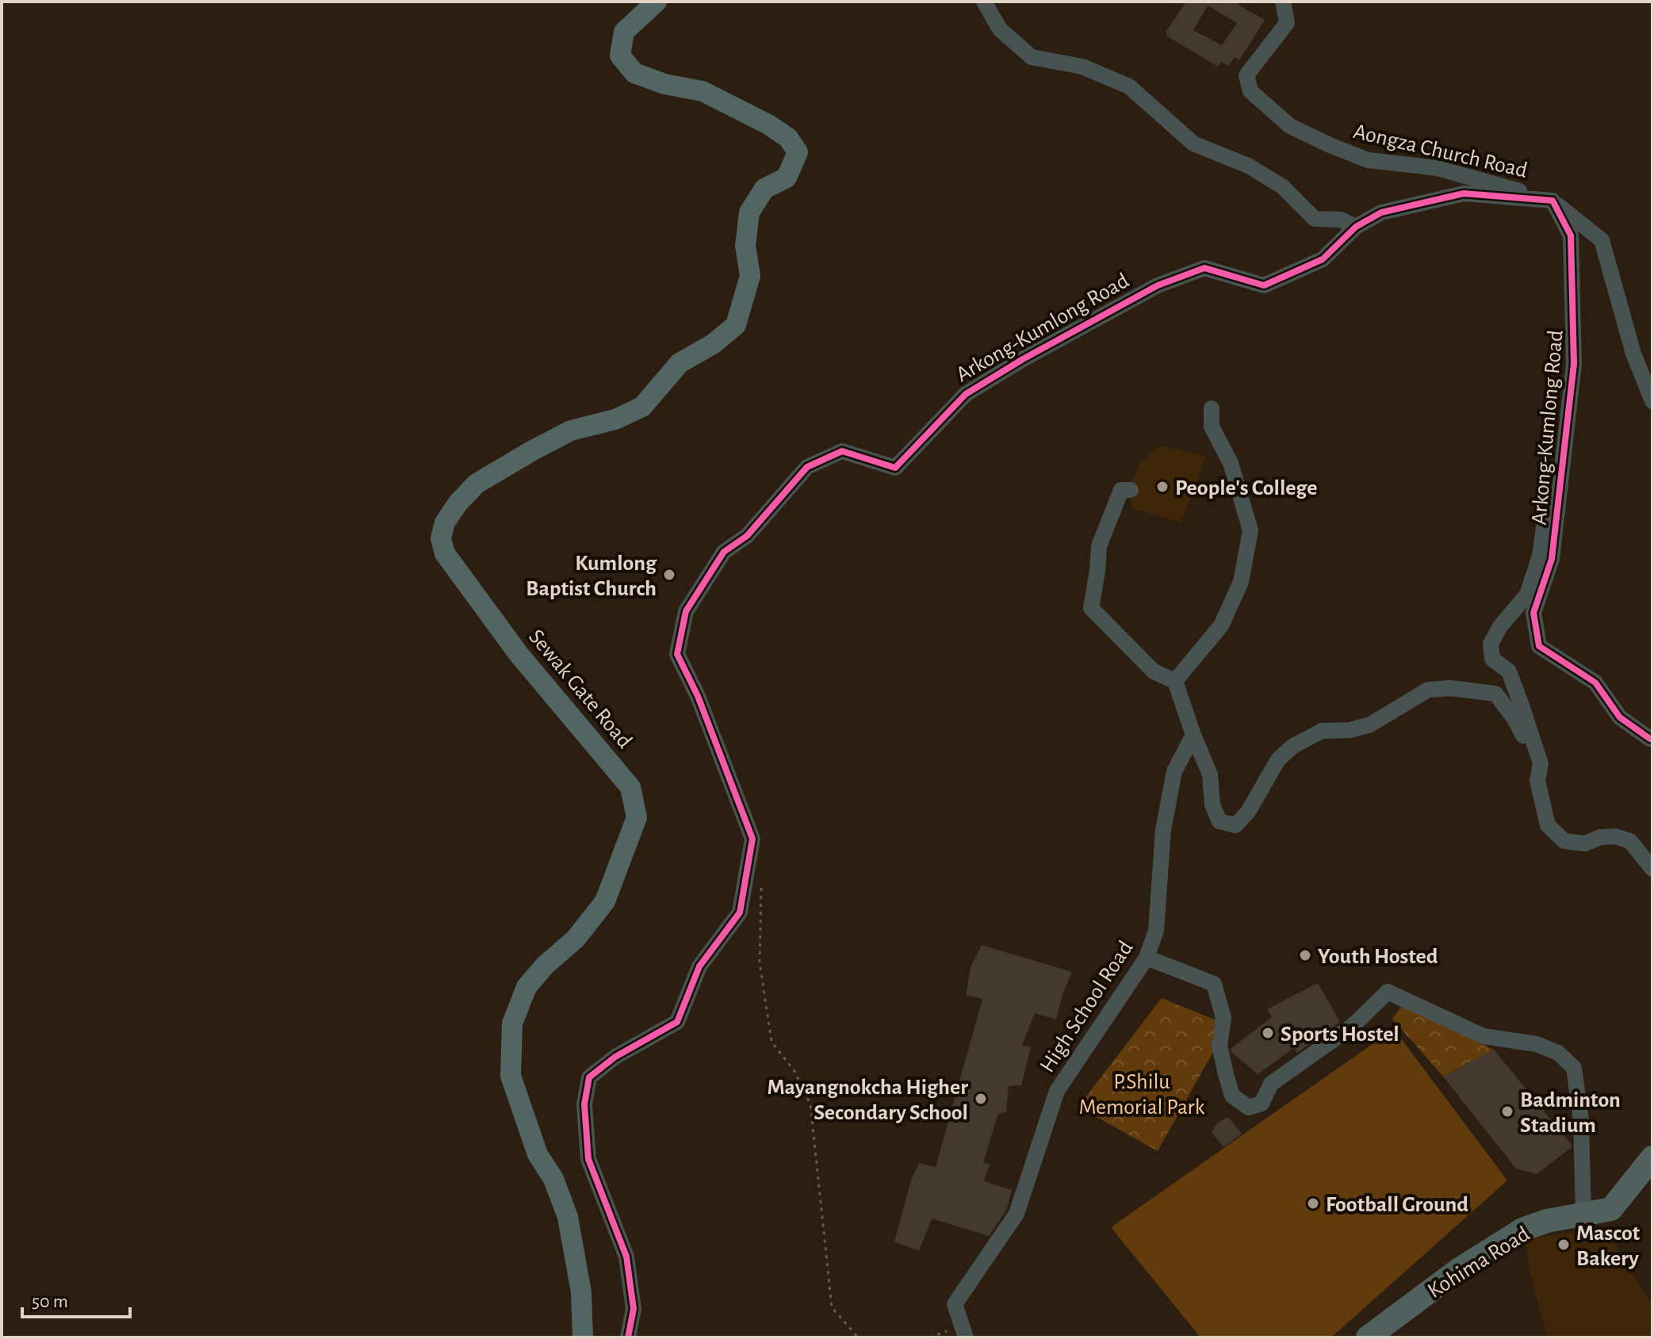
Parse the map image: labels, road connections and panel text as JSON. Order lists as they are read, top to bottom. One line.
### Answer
{"streets":{"highway":["Kohima Road"],"main road":["Sewak Gate Road"],"street":["Aongza Church Road","Arkong-Kumlong Road","High School Road"]},"crossings":[["Aongza Church Road","Arkong-Kumlong Road"]],"parks":["P.Shilu Memorial Park"],"places":["People's College","Kumlong Baptist Church","Youth Hosted","Sports Hostel","Mayangnokcha Higher Secondary School","Badminton Stadium","Football Ground","Mascot Bakery"],"scale_bar":"50 m"}
